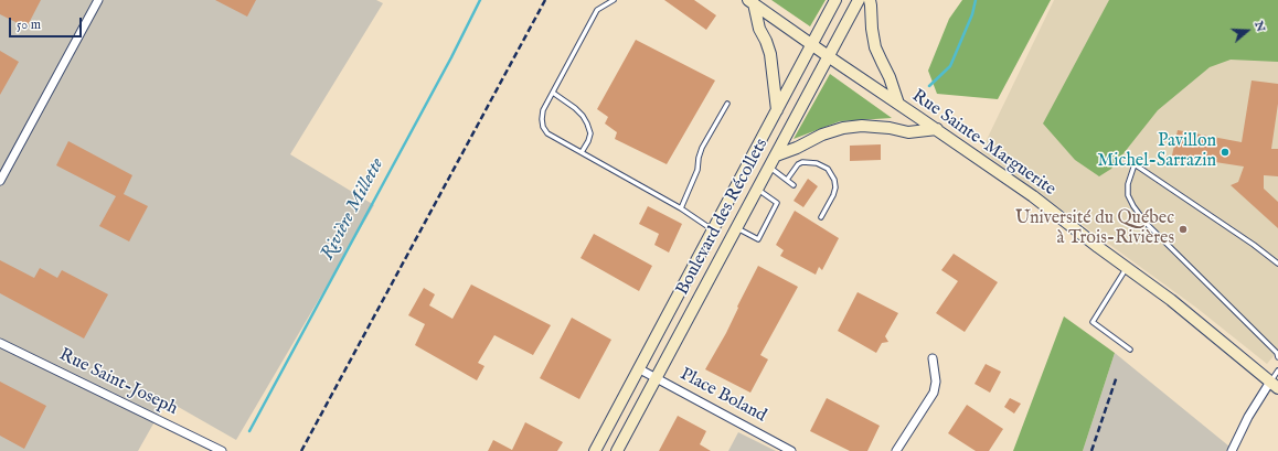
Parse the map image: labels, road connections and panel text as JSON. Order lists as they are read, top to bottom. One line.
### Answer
{"streets":{"main road":["Rue Sainte-Marguerite","Boulevard des Récollets"],"street":["Rue Saint-Joseph","Place Boland"]},"crossings":[["Rue Sainte-Marguerite","Boulevard des Récollets"],["Boulevard des Récollets","Place Boland"]],"water":["Rivière Millette"],"places":["Pavillon Michel-Sarrazin","Université du Québec à Trois-Rivières"],"scale_bar":"50 m","north":"right"}
